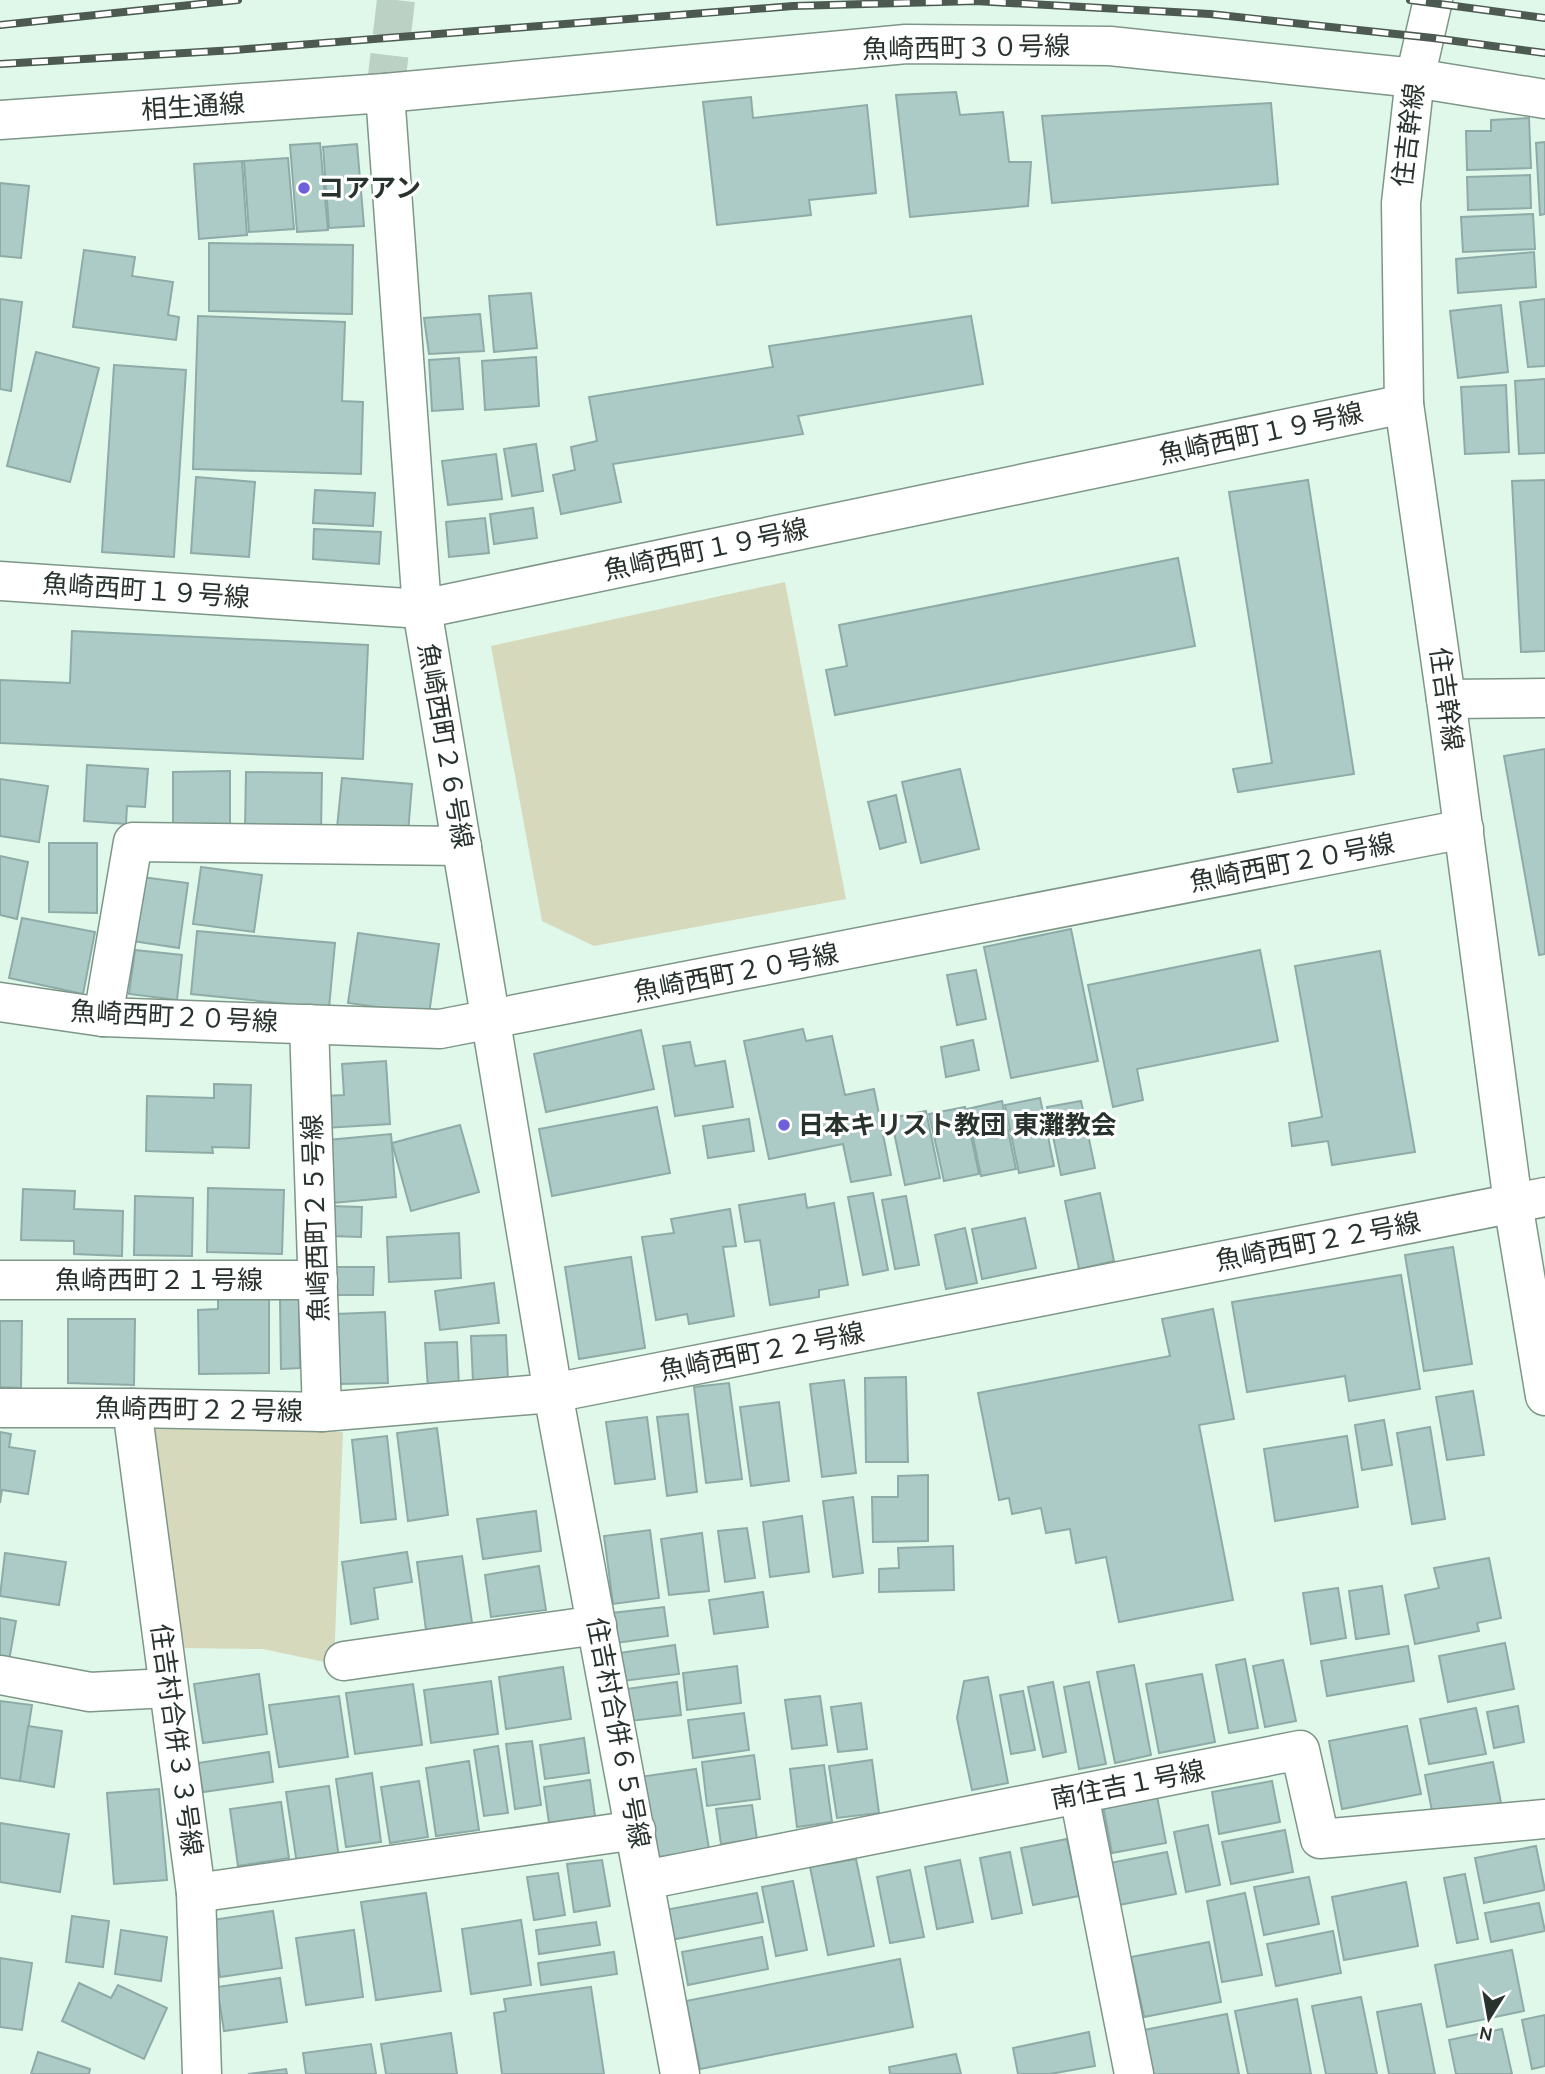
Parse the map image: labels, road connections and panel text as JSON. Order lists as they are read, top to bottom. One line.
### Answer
{"streets":{"street":["魚崎西町３０号線","相生通線","住吉幹線","魚崎西町１９号線","魚崎西町２６号線","魚崎西町２０号線","魚崎西町２５号線","魚崎西町２２号線","魚崎西町２１号線","住吉村合併６５号線","住吉村合併３３号線","南住吉１号線"]},"crossings":[["魚崎西町３０号線","相生通線"],["魚崎西町３０号線","住吉幹線"],["魚崎西町３０号線","魚崎西町２６号線"],["相生通線","魚崎西町２６号線"],["住吉幹線","魚崎西町１９号線"],["住吉幹線","魚崎西町２０号線"],["住吉幹線","魚崎西町２２号線"],["魚崎西町１９号線","魚崎西町２６号線"],["魚崎西町２６号線","魚崎西町２０号線"],["魚崎西町２６号線","魚崎西町２２号線"],["魚崎西町２６号線","住吉村合併６５号線"],["魚崎西町２０号線","魚崎西町２５号線"],["魚崎西町２５号線","魚崎西町２２号線"],["魚崎西町２５号線","魚崎西町２１号線"],["魚崎西町２２号線","住吉村合併６５号線"],["魚崎西町２２号線","住吉村合併３３号線"],["住吉村合併６５号線","南住吉１号線"]],"places":["コアアン","日本キリスト教団 東灘教会"],"north":"bottom"}
